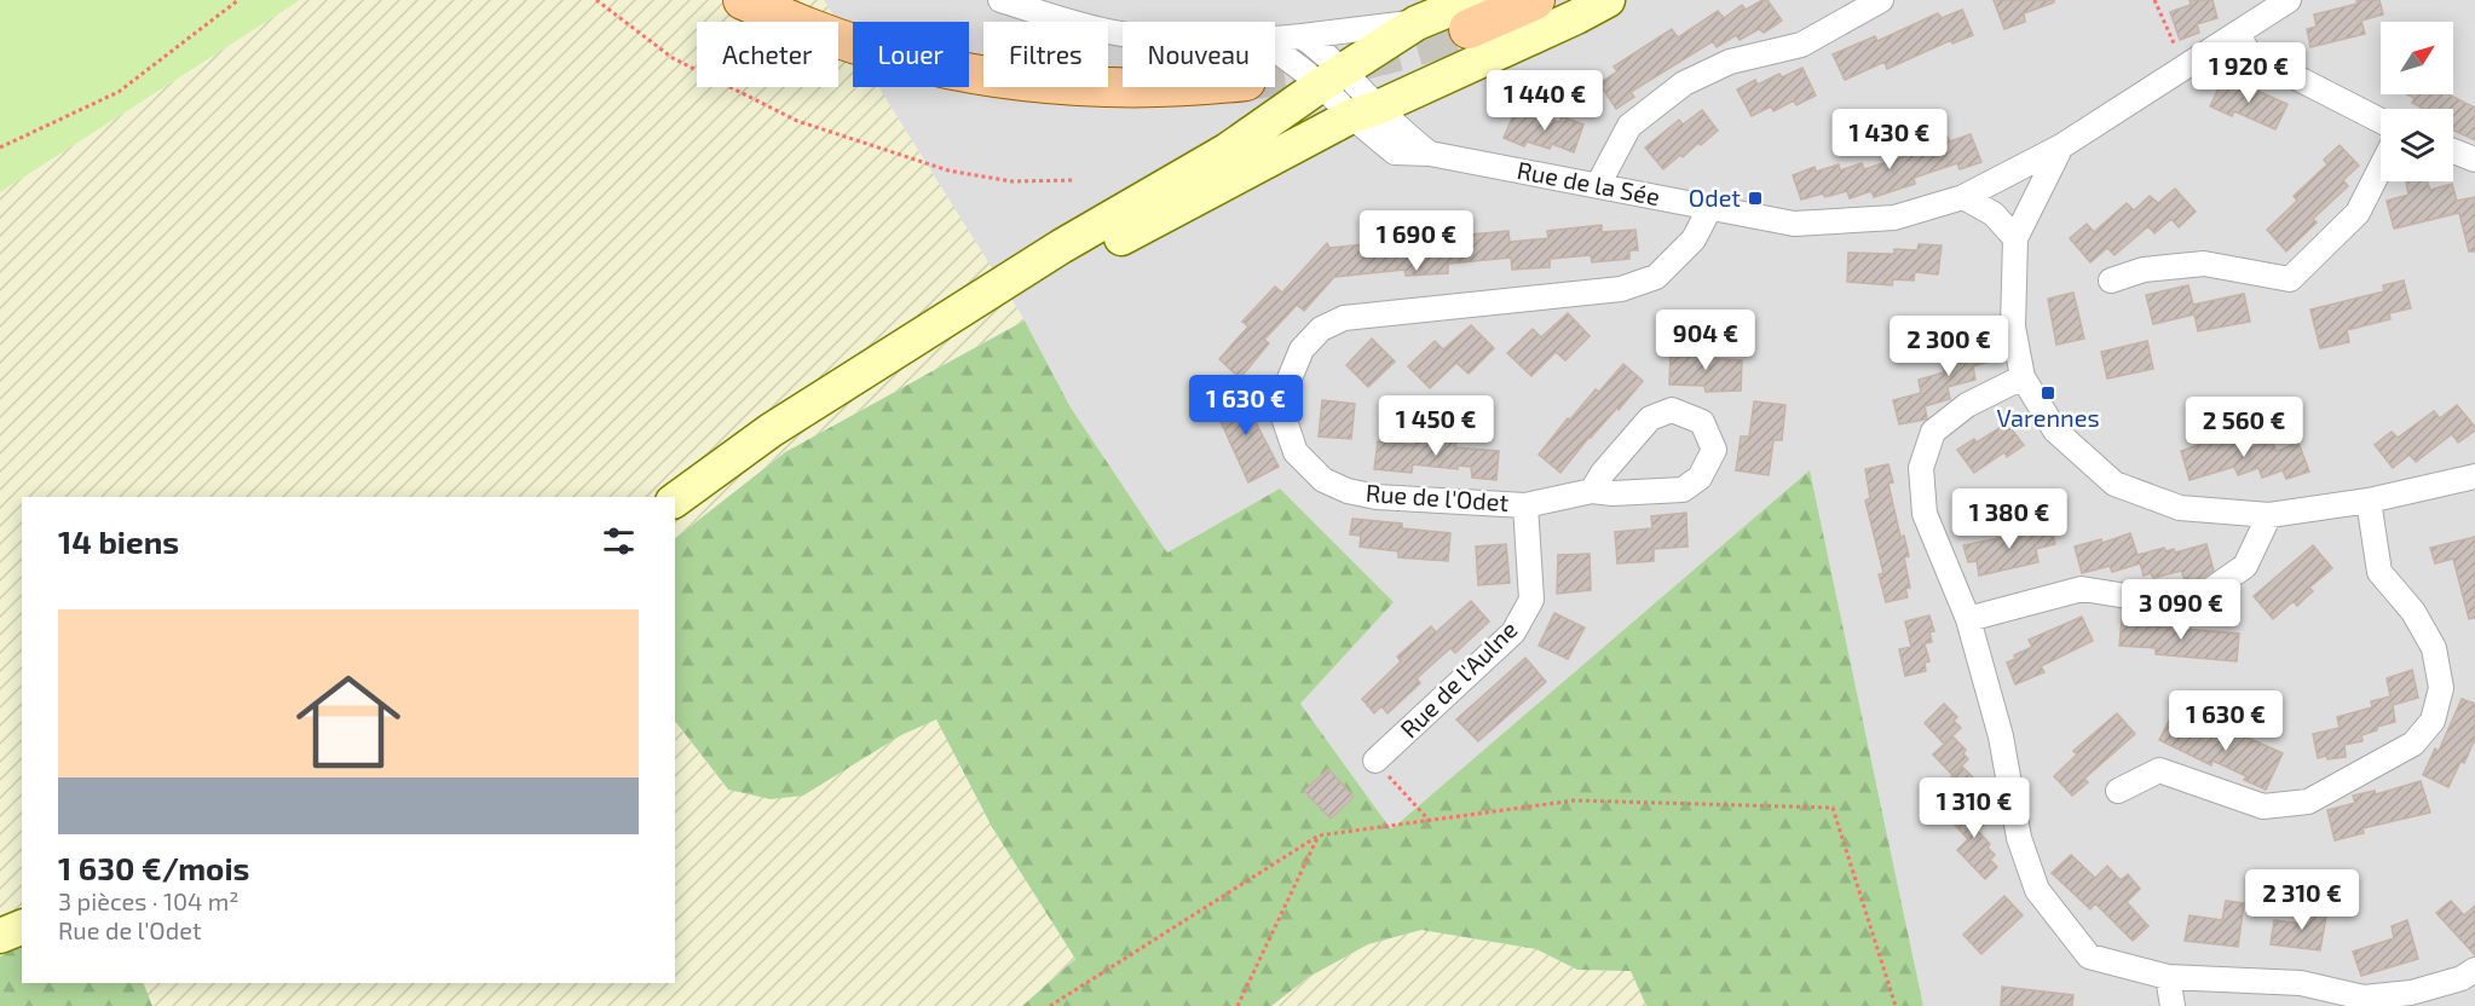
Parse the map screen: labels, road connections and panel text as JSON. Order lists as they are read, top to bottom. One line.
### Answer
{"streets":{"street":["Rue de la Sée","Rue de l'Odet","Rue de l'Aulne"]},"crossings":[["Rue de la Sée","Rue de l'Odet"],["Rue de l'Odet","Rue de l'Aulne"]],"places":{"transit":["Odet","Varennes"]},"north":"top right","page":{"chip":["Acheter","Louer","Filtres","Nouveau"],"price":["1 920 €","1 440 €","1 430 €","1 690 €","904 €","2 300 €","1 630 €","1 450 €","2 560 €","1 380 €","3 090 €","1 630 €","1 310 €","2 310 €"],"heading":"14 biens","list":[{"name":"1 630 €/mois","note":"3 pièces · 104 m² · Rue de l'Odet"}]}}
